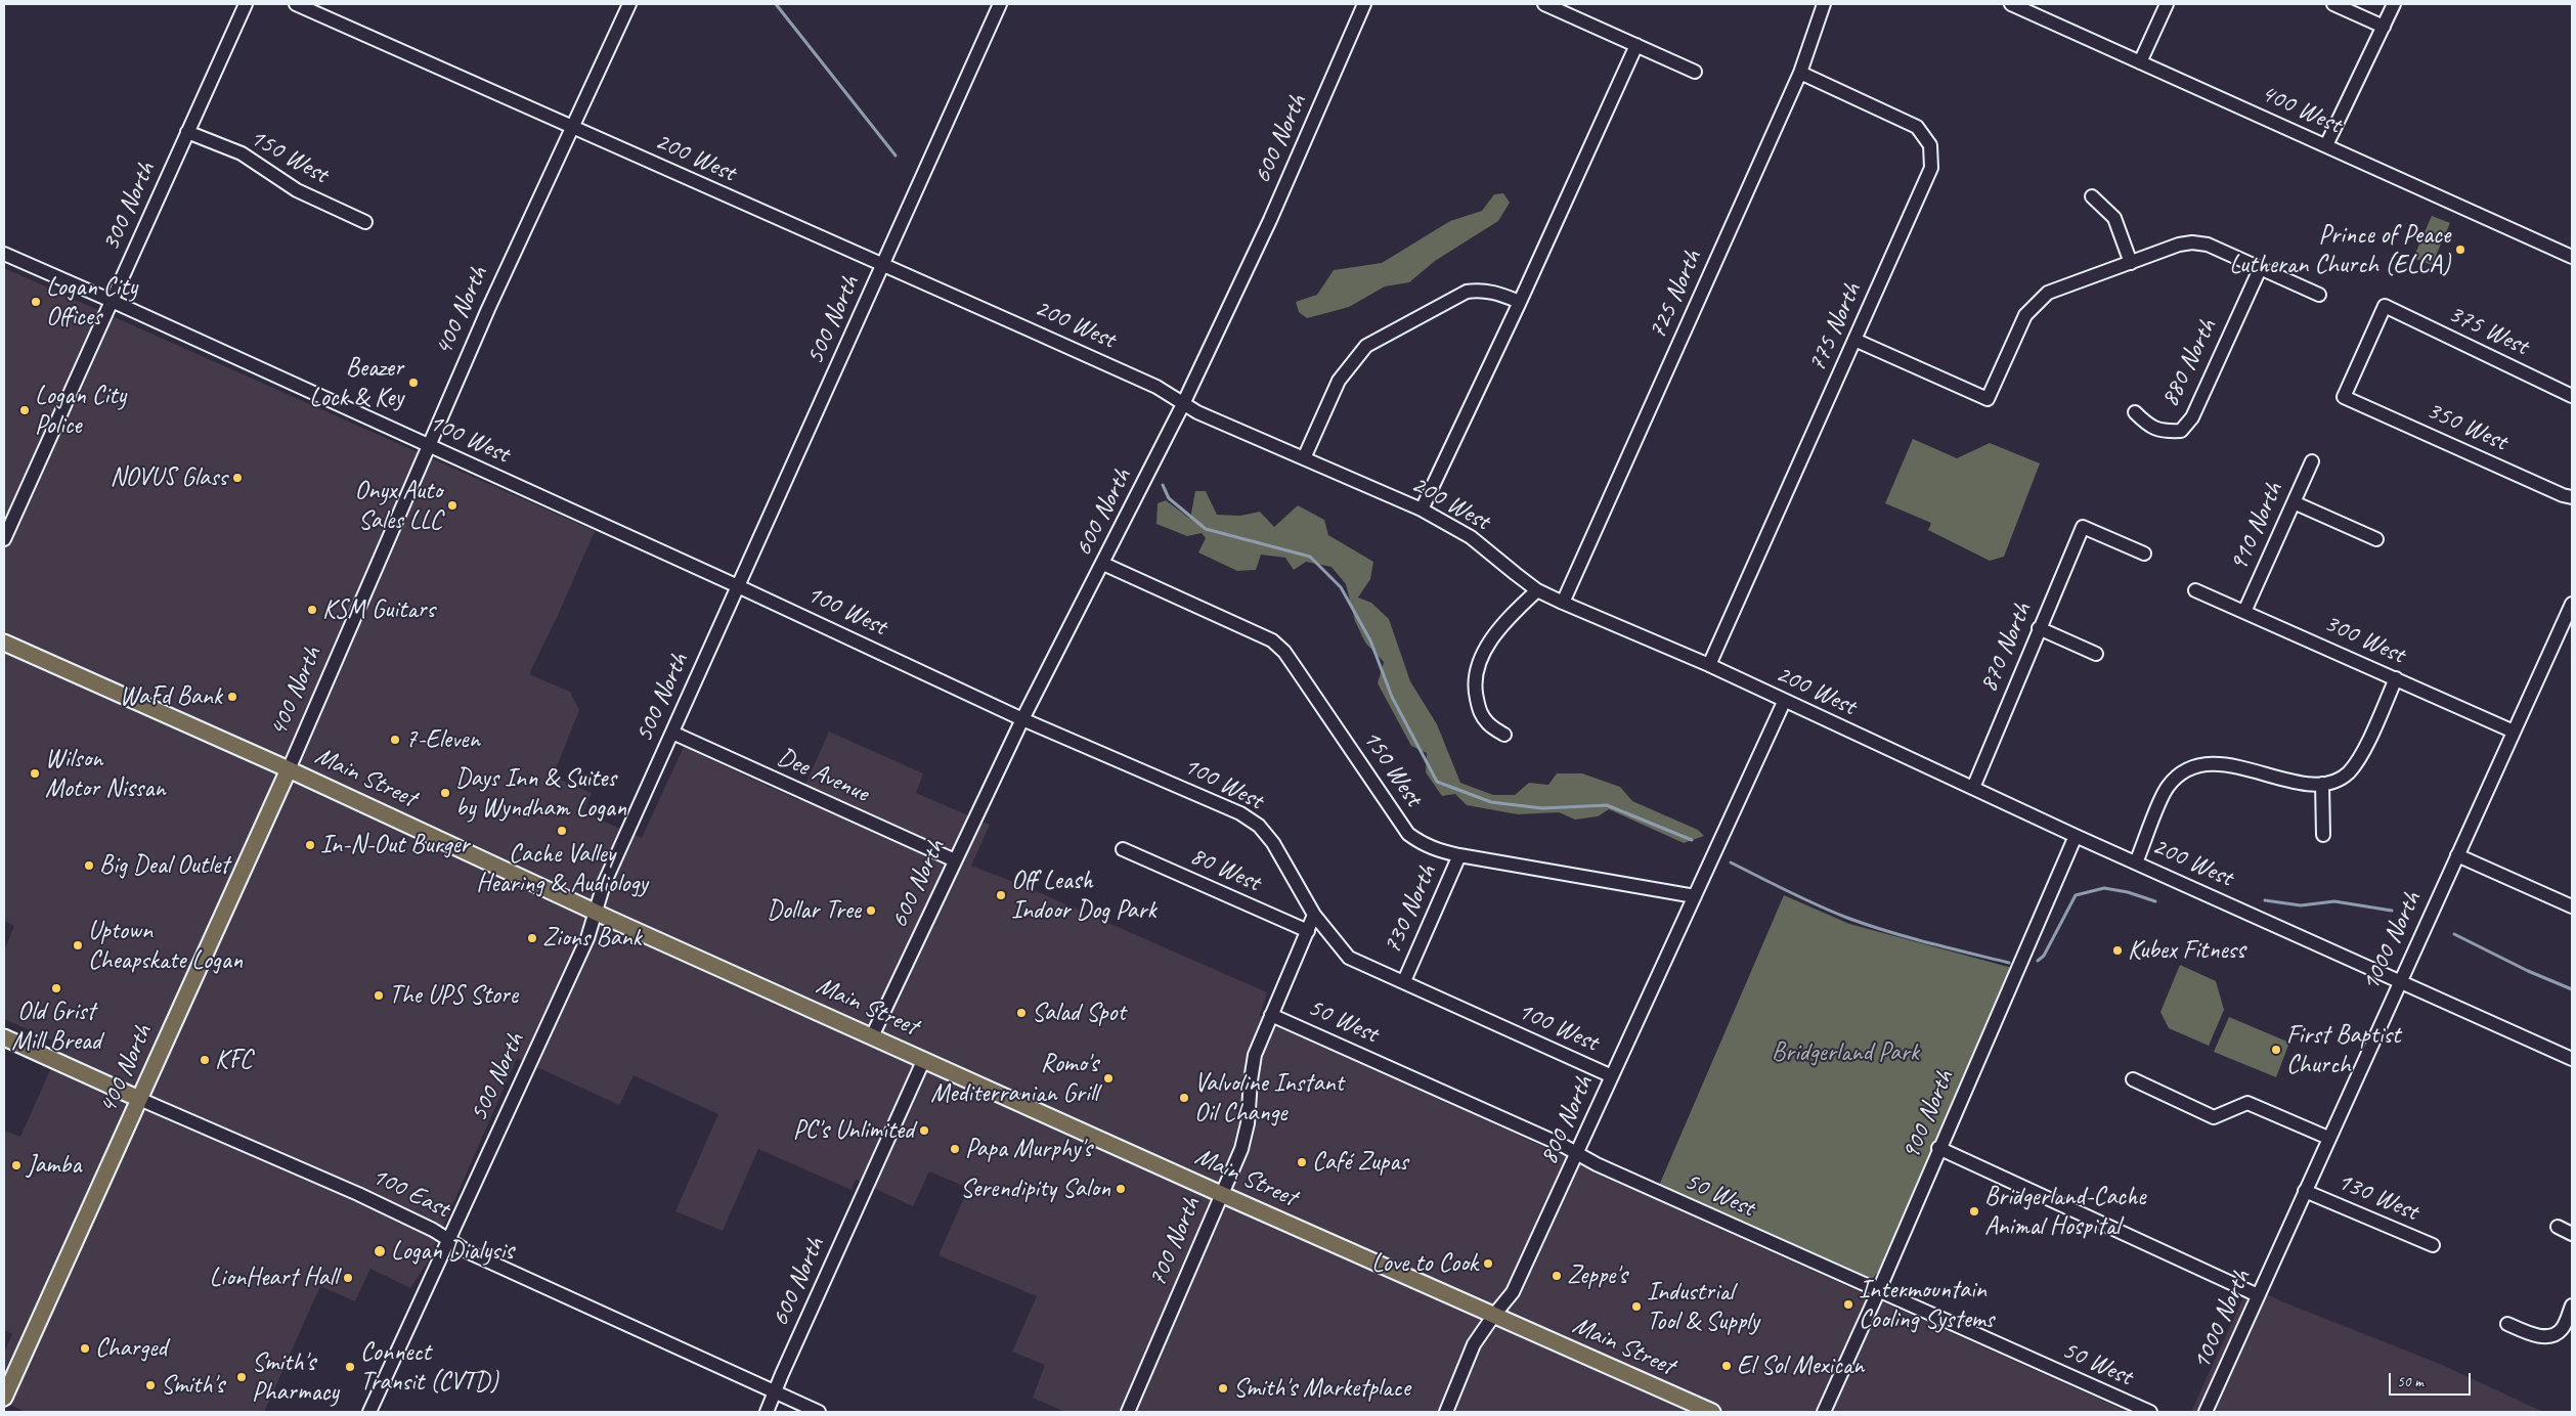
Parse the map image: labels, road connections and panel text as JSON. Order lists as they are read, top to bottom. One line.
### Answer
{"streets":{"main road":["400 North","Main Street","100 East"],"street":["400 West","600 North","150 West","200 West","300 North","725 North","500 North","775 North","375 West","880 North","350 West","100 West","910 North","300 West","870 North","Dee Avenue","80 West","730 North","1000 North","50 West","900 North","800 North","130 West","700 North"]},"crossings":[["600 North","150 West"],["600 North","200 West"],["600 North","100 West"],["600 North","Dee Avenue"],["600 North","Main Street"],["600 North","100 East"],["150 West","300 North"],["150 West","730 North"],["150 West","800 North"],["200 West","725 North"],["200 West","400 North"],["200 West","500 North"],["200 West","775 North"],["200 West","870 North"],["200 West","1000 North"],["200 West","900 North"],["200 West","800 North"],["300 North","100 West"],["725 North","775 North"],["400 North","100 West"],["400 North","Main Street"],["400 North","100 East"],["500 North","100 West"],["500 North","Dee Avenue"],["500 North","Main Street"],["500 North","100 East"],["375 West","350 West"],["100 West","730 North"],["100 West","800 North"],["100 West","700 North"],["910 North","300 West"],["300 West","1000 North"],["Main Street","800 North"],["Main Street","700 North"],["80 West","700 North"],["1000 North","130 West"],["50 West","900 North"],["50 West","800 North"],["50 West","700 North"]],"parks":["Bridgerland Park"],"places":["Prince of Peace Lutheran Church (ELCA)","Logan City Offices","Beazer Lock & Key","Logan City Police","NOVUS Glass","Onyx Auto Sales LLC","KSM Guitars","WaFd Bank","7-Eleven","Wilson Motor Nissan","Days Inn & Suites by Wyndham Logan","Cache Valley Hearing & Audiology","In-N-Out Burger","Big Deal Outlet","Off Leash Indoor Dog Park","Dollar Tree","Zions Bank","Uptown Cheapskate Logan","Kubex Fitness","Old Grist Mill Bread","The UPS Store","Salad Spot","First Baptist Church","KFC","Romo's Mediterranian Grill","Valvoline Instant Oil Change","PC's Unlimited","Papa Murphy's","Café Zupas","Jamba","Serendipity Salon","Bridgerland-Cache Animal Hospital","Logan Dialysis","Love to Cook","Zeppe's","LionHeart Hall","Intermountain Cooling Systems","Industrial Tool & Supply","Charged","El Sol Mexican","Connect Transit (CVTD)","Smith's Pharmacy","Smith's","Smith's Marketplace"],"scale_bar":"50 m"}
